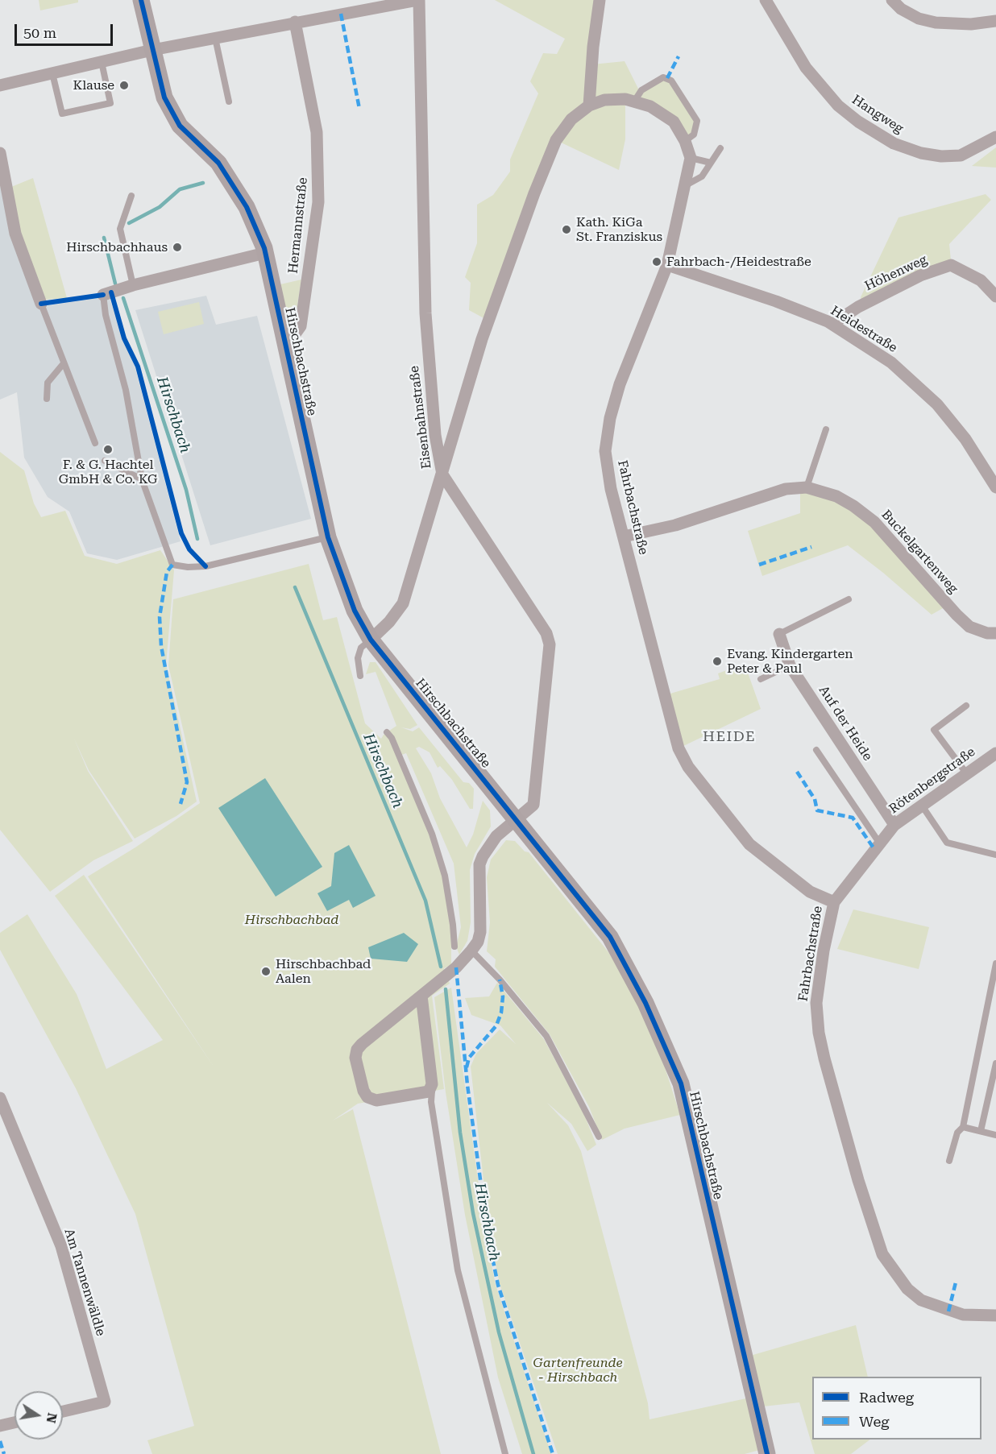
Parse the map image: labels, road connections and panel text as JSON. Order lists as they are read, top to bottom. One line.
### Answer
{"streets":{"street":["Hangweg","Hermannstraße","Höhenweg","Heidestraße","Hirschbachstraße","Eisenbahnstraße","Fahrbachstraße","Buckelgartenweg","Auf der Heide","Rötenbergstraße","Am Tannenwäldle"]},"crossings":[["Hermannstraße","Hirschbachstraße"],["Höhenweg","Heidestraße"],["Heidestraße","Fahrbachstraße"],["Hirschbachstraße","Eisenbahnstraße"],["Hirschbachstraße","Fahrbachstraße"],["Eisenbahnstraße","Fahrbachstraße"],["Fahrbachstraße","Buckelgartenweg"],["Fahrbachstraße","Rötenbergstraße"],["Auf der Heide","Rötenbergstraße"]],"districts":["HEIDE"],"water":["Hirschbach"],"parks":["Hirschbachbad","Gartenfreunde - Hirschbach"],"places":["Klause","Kath. KiGa St. Franziskus","Hirschbachhaus","Fahrbach-/Heidestraße","F. & G. Hachtel GmbH & Co. KG","Evang. Kindergarten Peter & Paul","Hirschbachbad Aalen"],"legend":["Radweg","Weg"],"scale_bar":"50 m","north":"right"}
